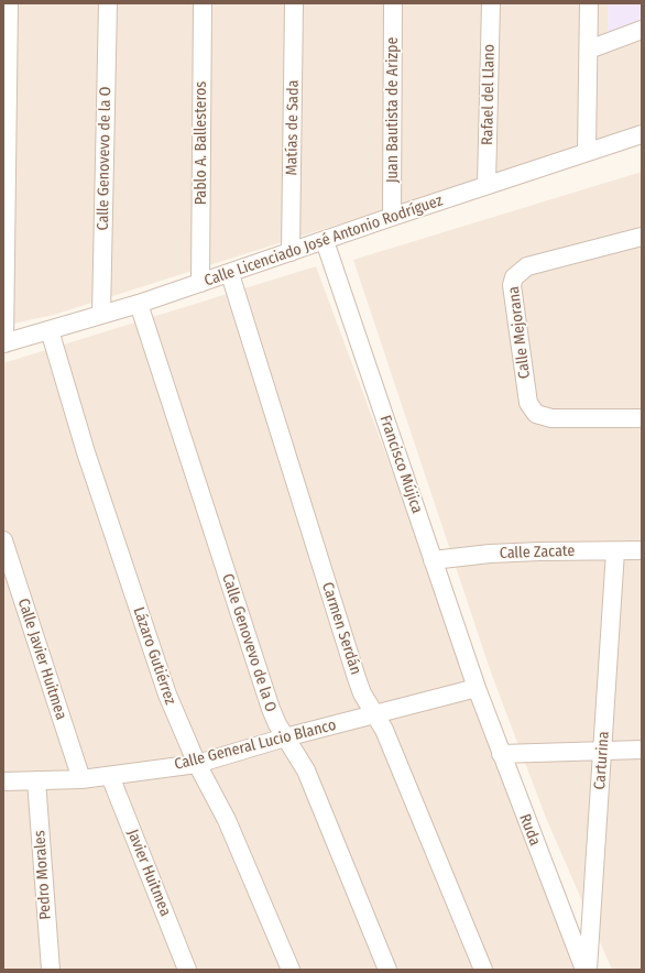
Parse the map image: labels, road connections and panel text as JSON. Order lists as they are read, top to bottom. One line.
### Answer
{"streets":{"street":["Rafael del Llano","Juan Bautista de Arizpe","Matías de Sada","Pablo A. Ballesteros","Calle Genovevo de la O","Calle Licenciado José Antonio Rodríguez","Calle Mejorana","Francisco Mújica","Calle Zacate","Carmen Serdán","Lázaro Gutiérrez","Calle Javier Huitmea","Calle General Lucio Blanco","Carturina","Ruda","Javier Huitmea","Pedro Morales"]},"crossings":[["Rafael del Llano","Calle Licenciado José Antonio Rodríguez"],["Juan Bautista de Arizpe","Calle Licenciado José Antonio Rodríguez"],["Matías de Sada","Calle Licenciado José Antonio Rodríguez"],["Pablo A. Ballesteros","Calle Licenciado José Antonio Rodríguez"],["Calle Genovevo de la O","Calle Licenciado José Antonio Rodríguez"],["Calle Genovevo de la O","Calle General Lucio Blanco"],["Calle Licenciado José Antonio Rodríguez","Francisco Mújica"],["Calle Licenciado José Antonio Rodríguez","Carmen Serdán"],["Calle Licenciado José Antonio Rodríguez","Lázaro Gutiérrez"],["Francisco Mújica","Calle Zacate"],["Francisco Mújica","Calle General Lucio Blanco"],["Francisco Mújica","Ruda"],["Calle Zacate","Carturina"],["Carmen Serdán","Calle General Lucio Blanco"],["Lázaro Gutiérrez","Calle General Lucio Blanco"],["Calle Javier Huitmea","Calle General Lucio Blanco"],["Calle General Lucio Blanco","Ruda"],["Calle General Lucio Blanco","Javier Huitmea"],["Calle General Lucio Blanco","Pedro Morales"]]}
